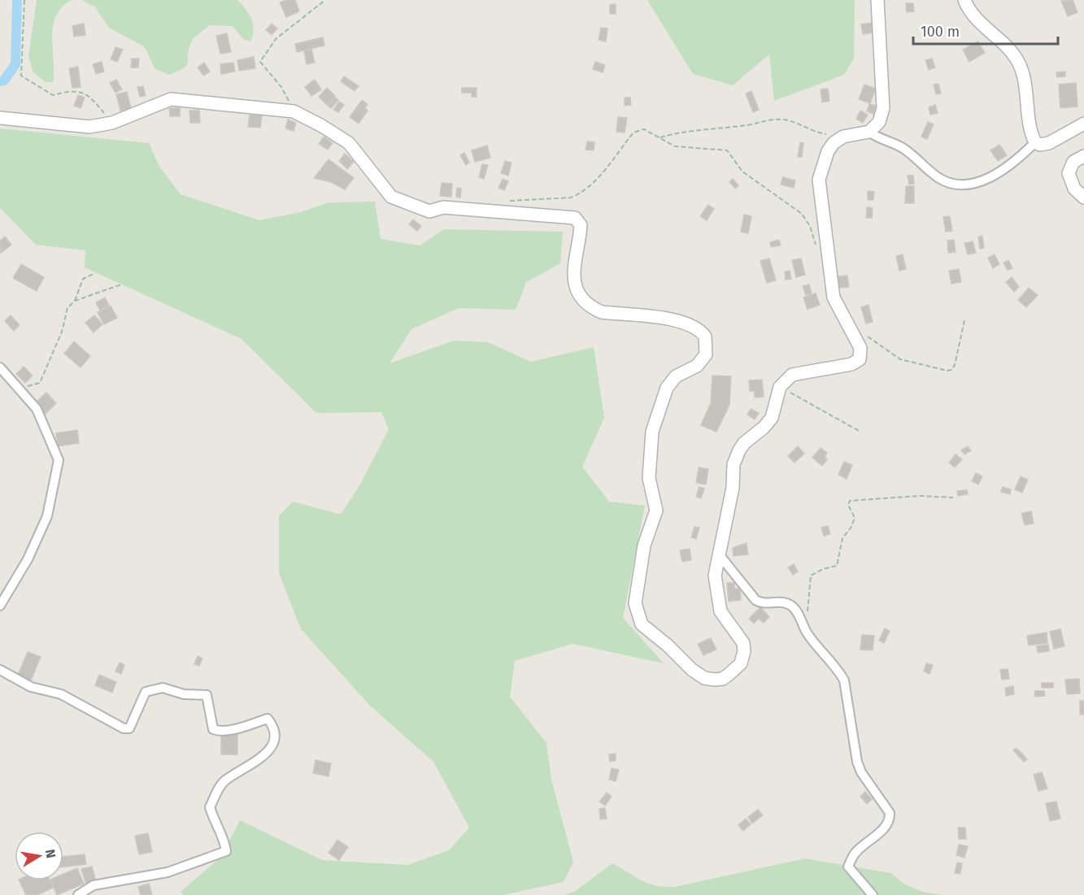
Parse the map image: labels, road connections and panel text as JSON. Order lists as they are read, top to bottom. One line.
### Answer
{"scale_bar":"100 m","north":"right"}
